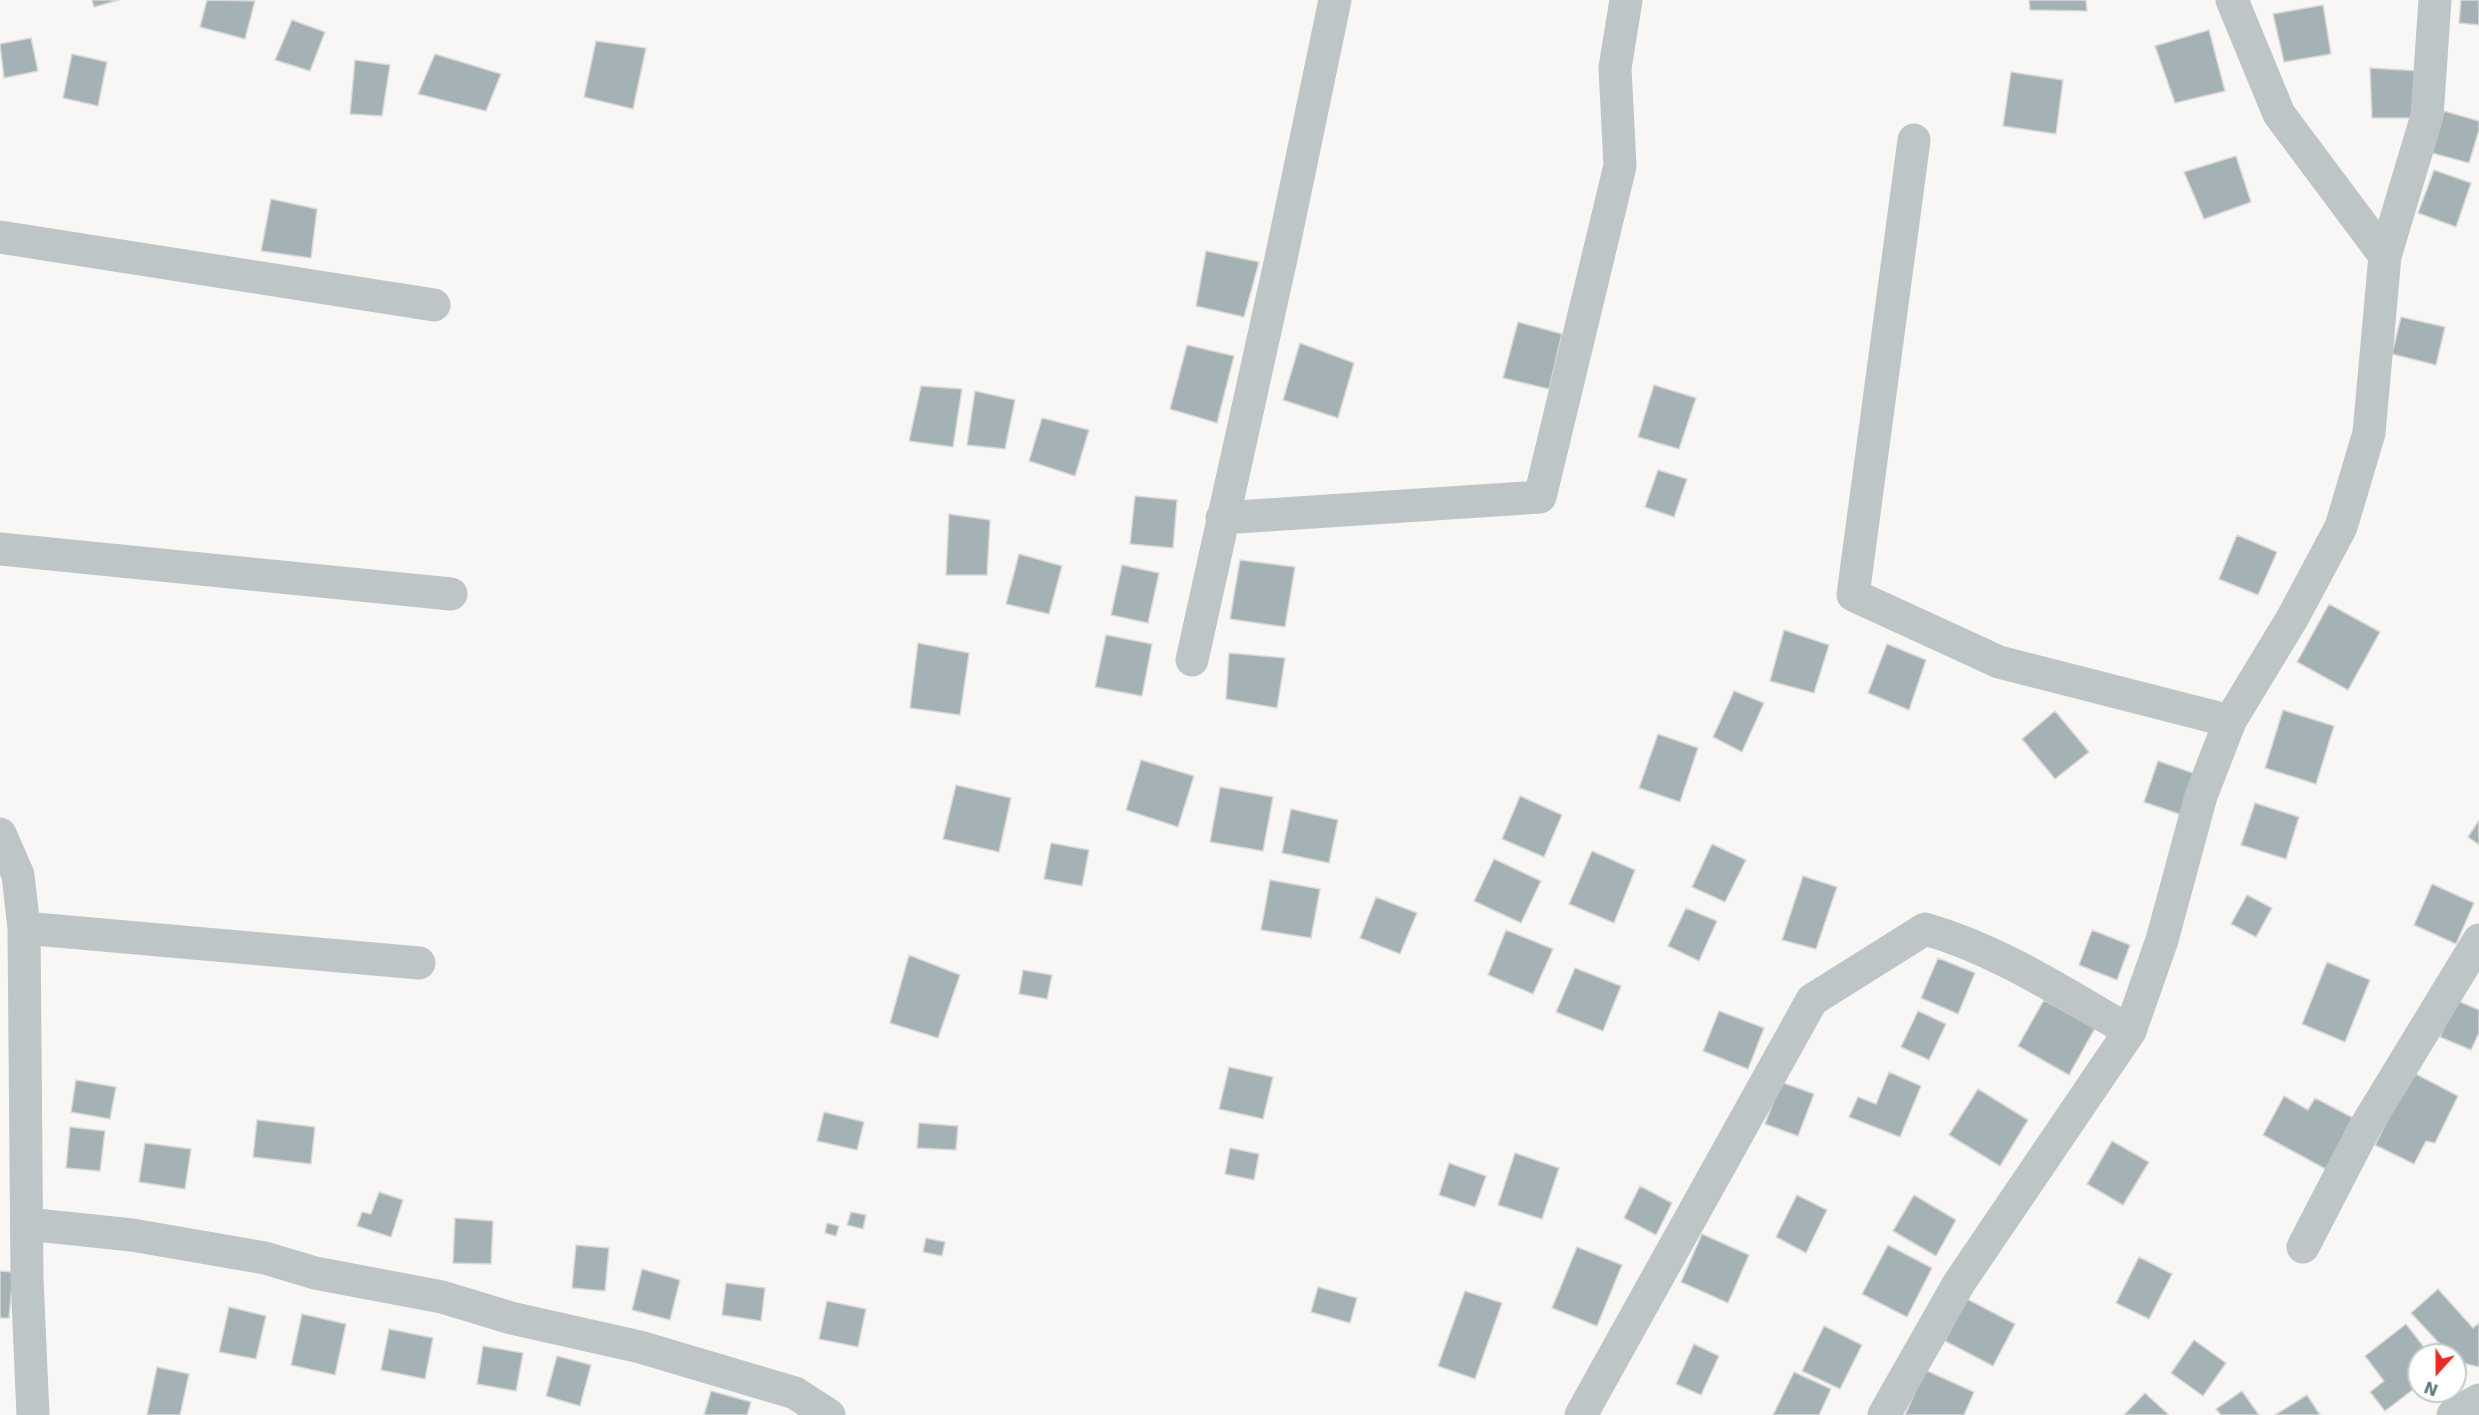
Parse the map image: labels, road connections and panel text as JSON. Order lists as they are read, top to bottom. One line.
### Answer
{"north":"bottom"}
